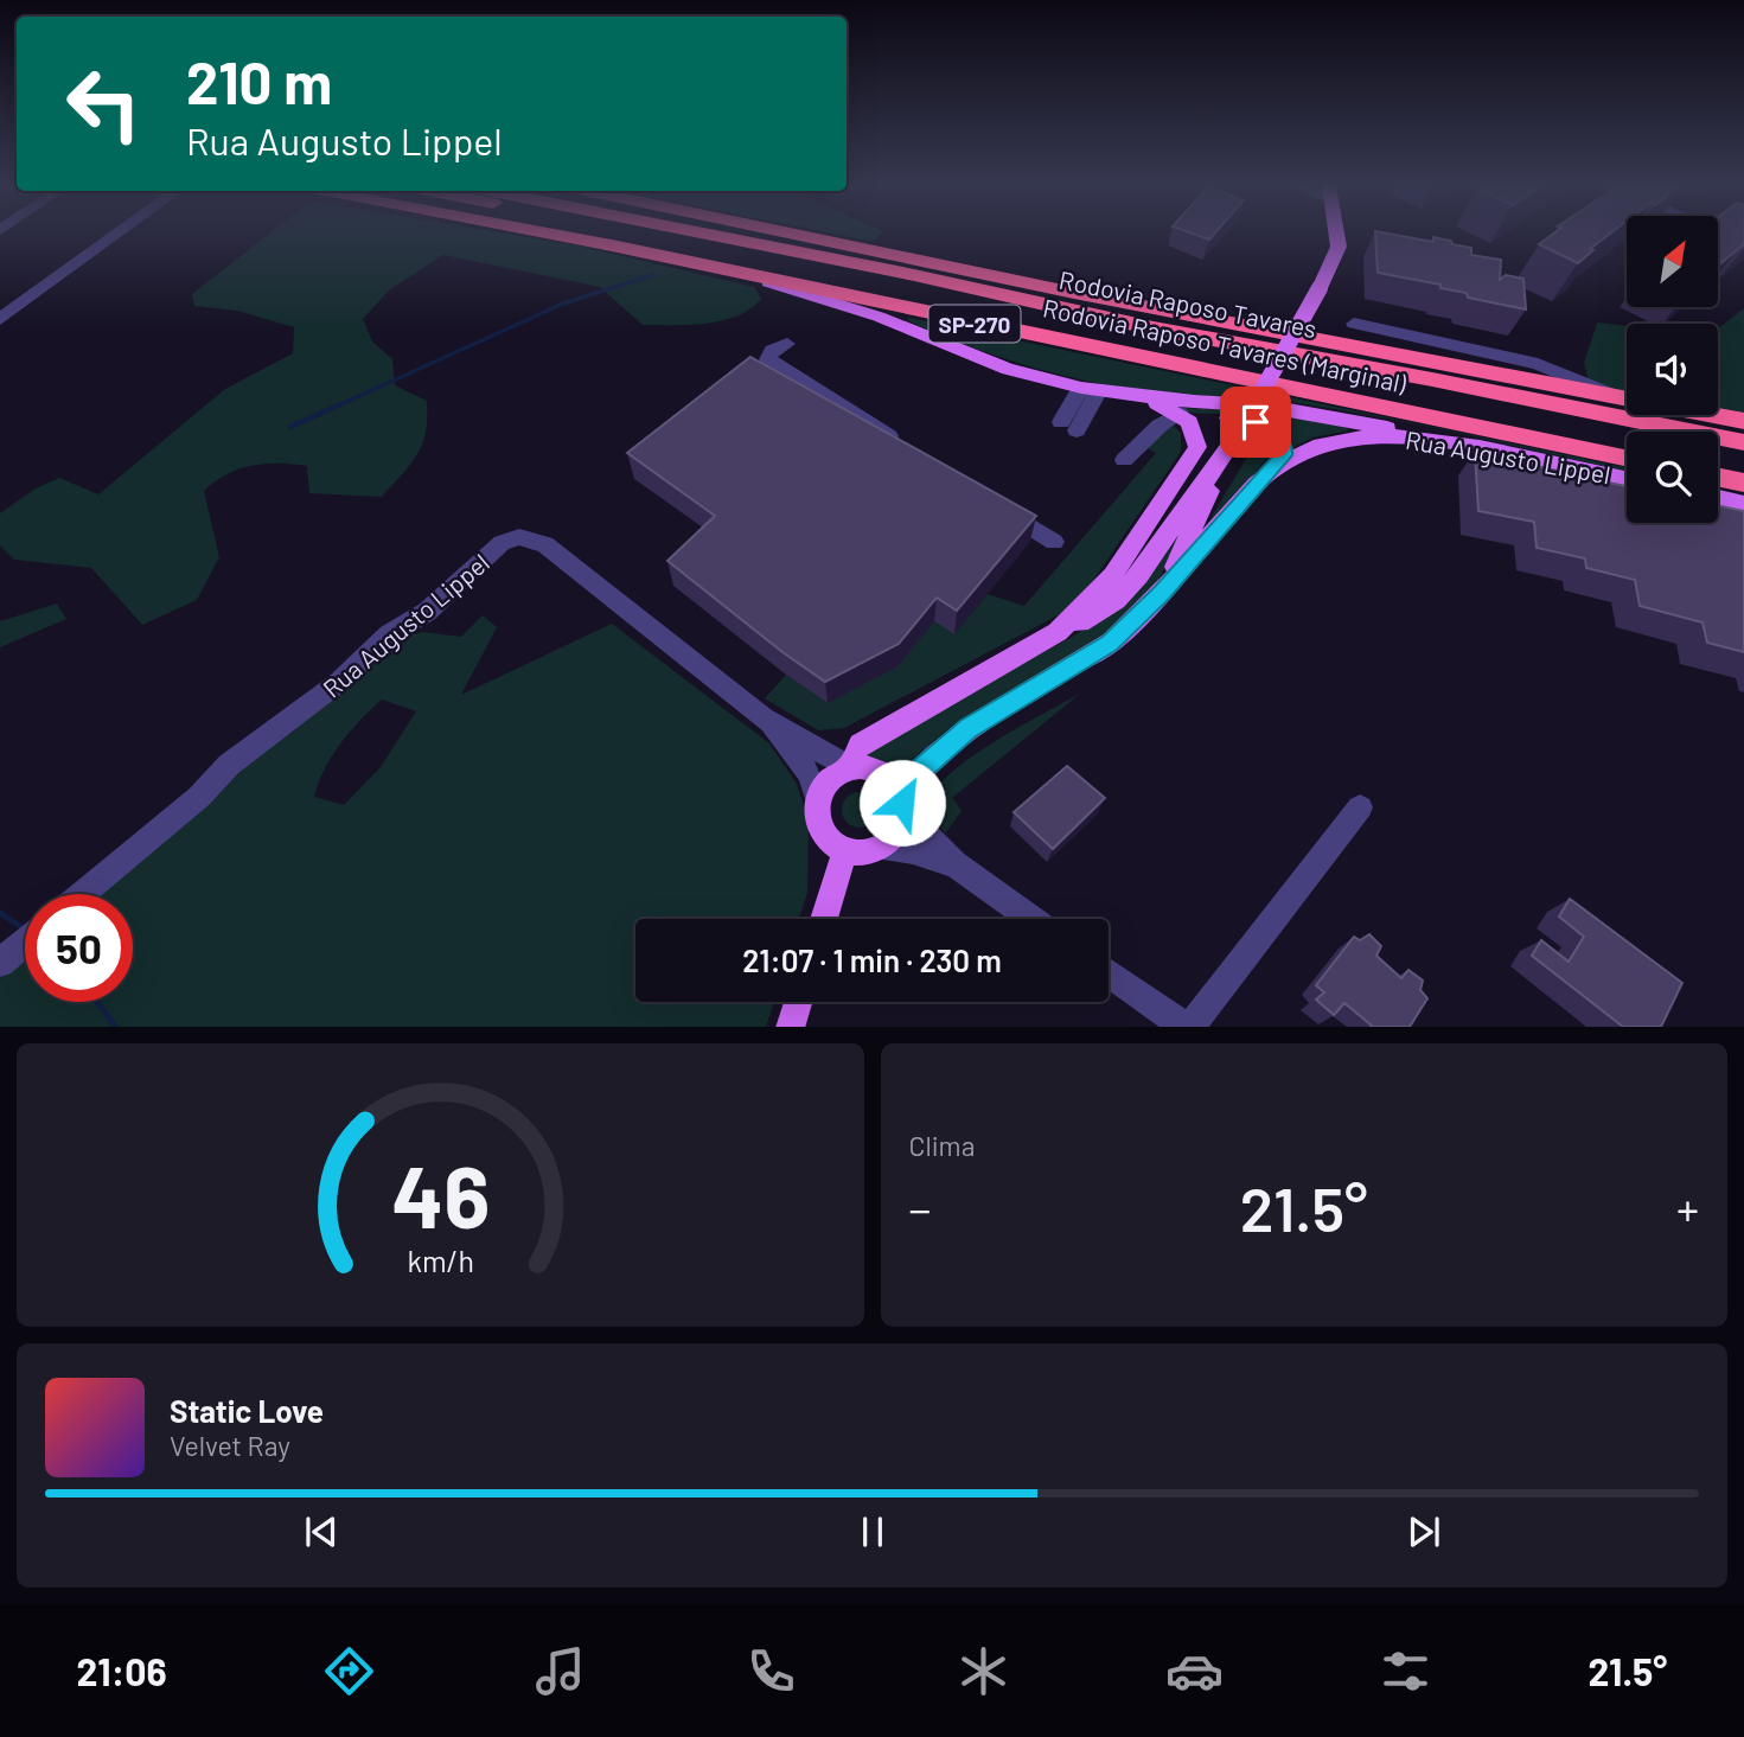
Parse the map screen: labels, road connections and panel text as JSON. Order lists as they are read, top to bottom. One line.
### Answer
{"streets":{"highway":["Rodovia Raposo Tavares","SP-270","Rodovia Raposo Tavares (Marginal)"],"main road":["Rua Augusto Lippel"]},"north":"top right","page":{"turn":["210 m","Rua Augusto Lippel"],"limit":"50","trip":"21:07 · 1 min · 230 m","tile":"Clima","heat":["−","21.5°","+"],"song":["Static Love","Velvet Ray"],"tabs":["21:06","21.5°"],"gauge":["46","km/h"]}}
